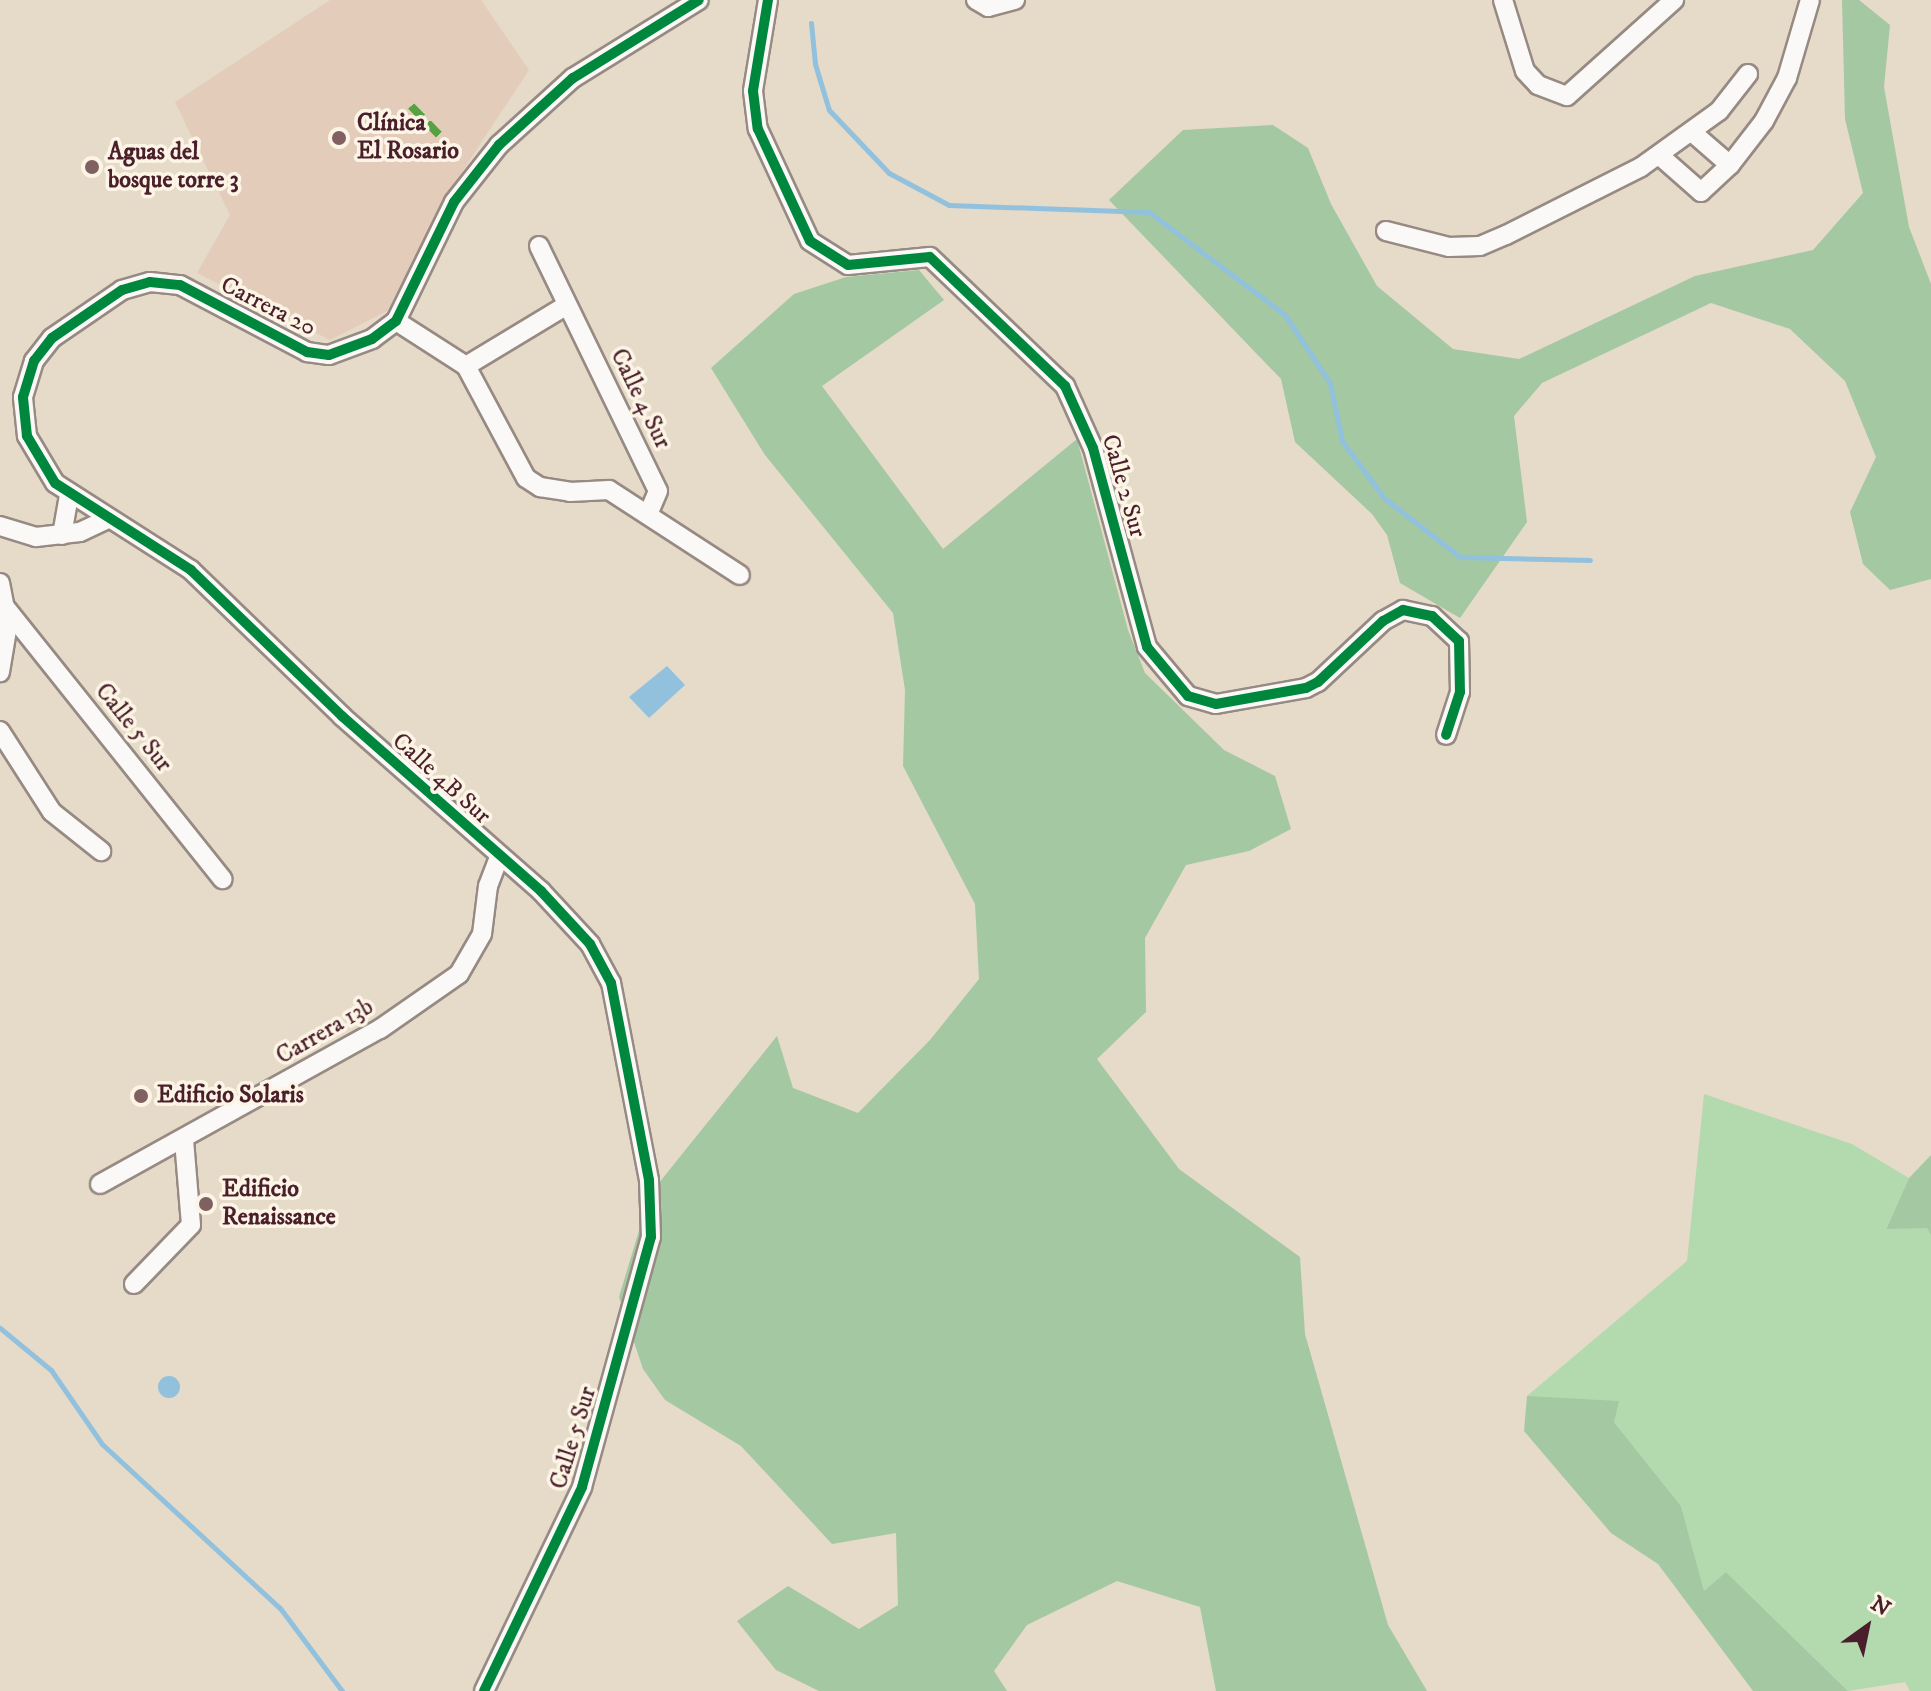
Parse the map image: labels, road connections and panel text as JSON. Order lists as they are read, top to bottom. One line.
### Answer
{"streets":{"street":["Carrera 20","Calle 4 Sur","Calle 2 Sur","Calle 5 Sur","Calle 4B Sur","Carrera 13b"]},"crossings":[["Carrera 20","Calle 4B Sur"],["Calle 5 Sur","Calle 4B Sur"],["Calle 4B Sur","Carrera 13b"]],"places":["Clínica El Rosario","Aguas del bosque torre 3","Edificio Solaris","Edificio Renaissance"],"north":"top right"}
